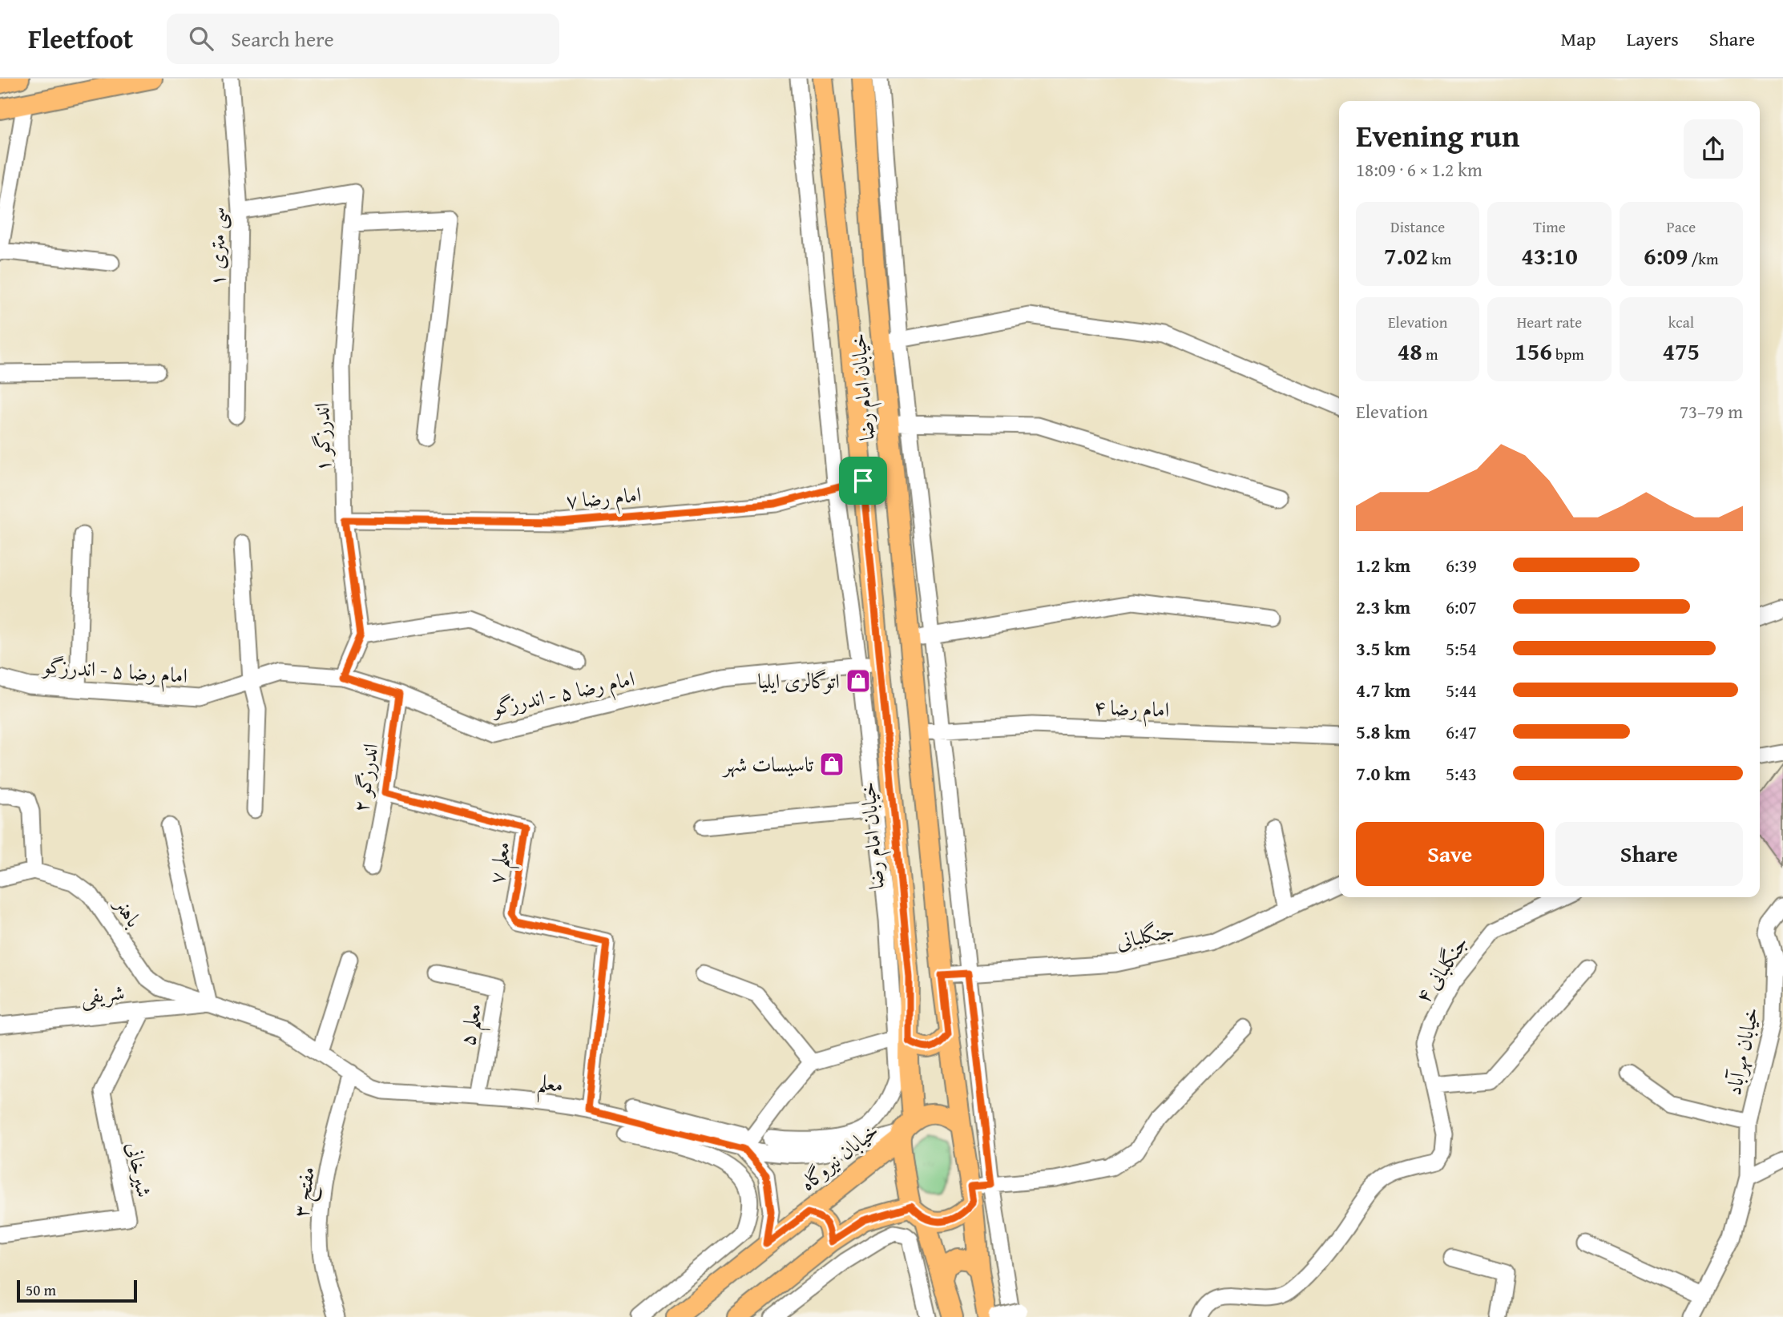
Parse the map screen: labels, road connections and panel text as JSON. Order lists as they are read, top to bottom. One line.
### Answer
{"streets":{"main road":["خیابان امام رضا","خیابان نیروگاه"],"street":["سی متری ۱","اندرزگو ۱","امام رضا ۷","امام رضا ۵ - اندرزگو","امام رضا ۴","اندرزگو ۲","معلم ۷","باهنر","جنگلبانی","جنگلبانی ۴","شریفی","معلم ۵","خیابان مهرآباد","معلم","شیرخانی","مفتح ۳"]},"crossings":[["سی متری ۱","اندرزگو ۱"],["خیابان امام رضا","امام رضا ۷"],["خیابان امام رضا","امام رضا ۵ - اندرزگو"],["خیابان امام رضا","امام رضا ۴"],["خیابان امام رضا","جنگلبانی"],["خیابان امام رضا","معلم"],["خیابان امام رضا","خیابان نیروگاه"],["اندرزگو ۱","امام رضا ۷"],["امام رضا ۵ - اندرزگو","اندرزگو ۲"],["اندرزگو ۲","معلم ۷"],["معلم ۷","معلم"],["باهنر","شریفی"],["باهنر","معلم"],["شریفی","معلم"],["شریفی","شیرخانی"],["معلم ۵","معلم"],["معلم","خیابان نیروگاه"],["معلم","مفتح ۳"]],"places":{"shop":["اتوگالری ایلیا","تاسیسات شهر"]},"scale_bar":"50 m","page":{"header":"Fleetfoot","search":"Search here","nav":["Map","Layers","Share"],"heading":["Evening run","18:09 · 6 × 1.2 km"],"stats":[["Distance","7.02 km"],["Time","43:10"],["Pace","6:09 /km"],["Elevation","48 m"],["Heart rate","156 bpm"],["kcal","475"]],"chart":["Elevation","73–79 m"],"list":[{"name":"1.2 km","note":"6:39"},{"name":"2.3 km","note":"6:07"},{"name":"3.5 km","note":"5:54"},{"name":"4.7 km","note":"5:44"},{"name":"5.8 km","note":"6:47"},{"name":"7.0 km","note":"5:43"}],"buttons":["Save","Share"],"scale":"50 m"}}
